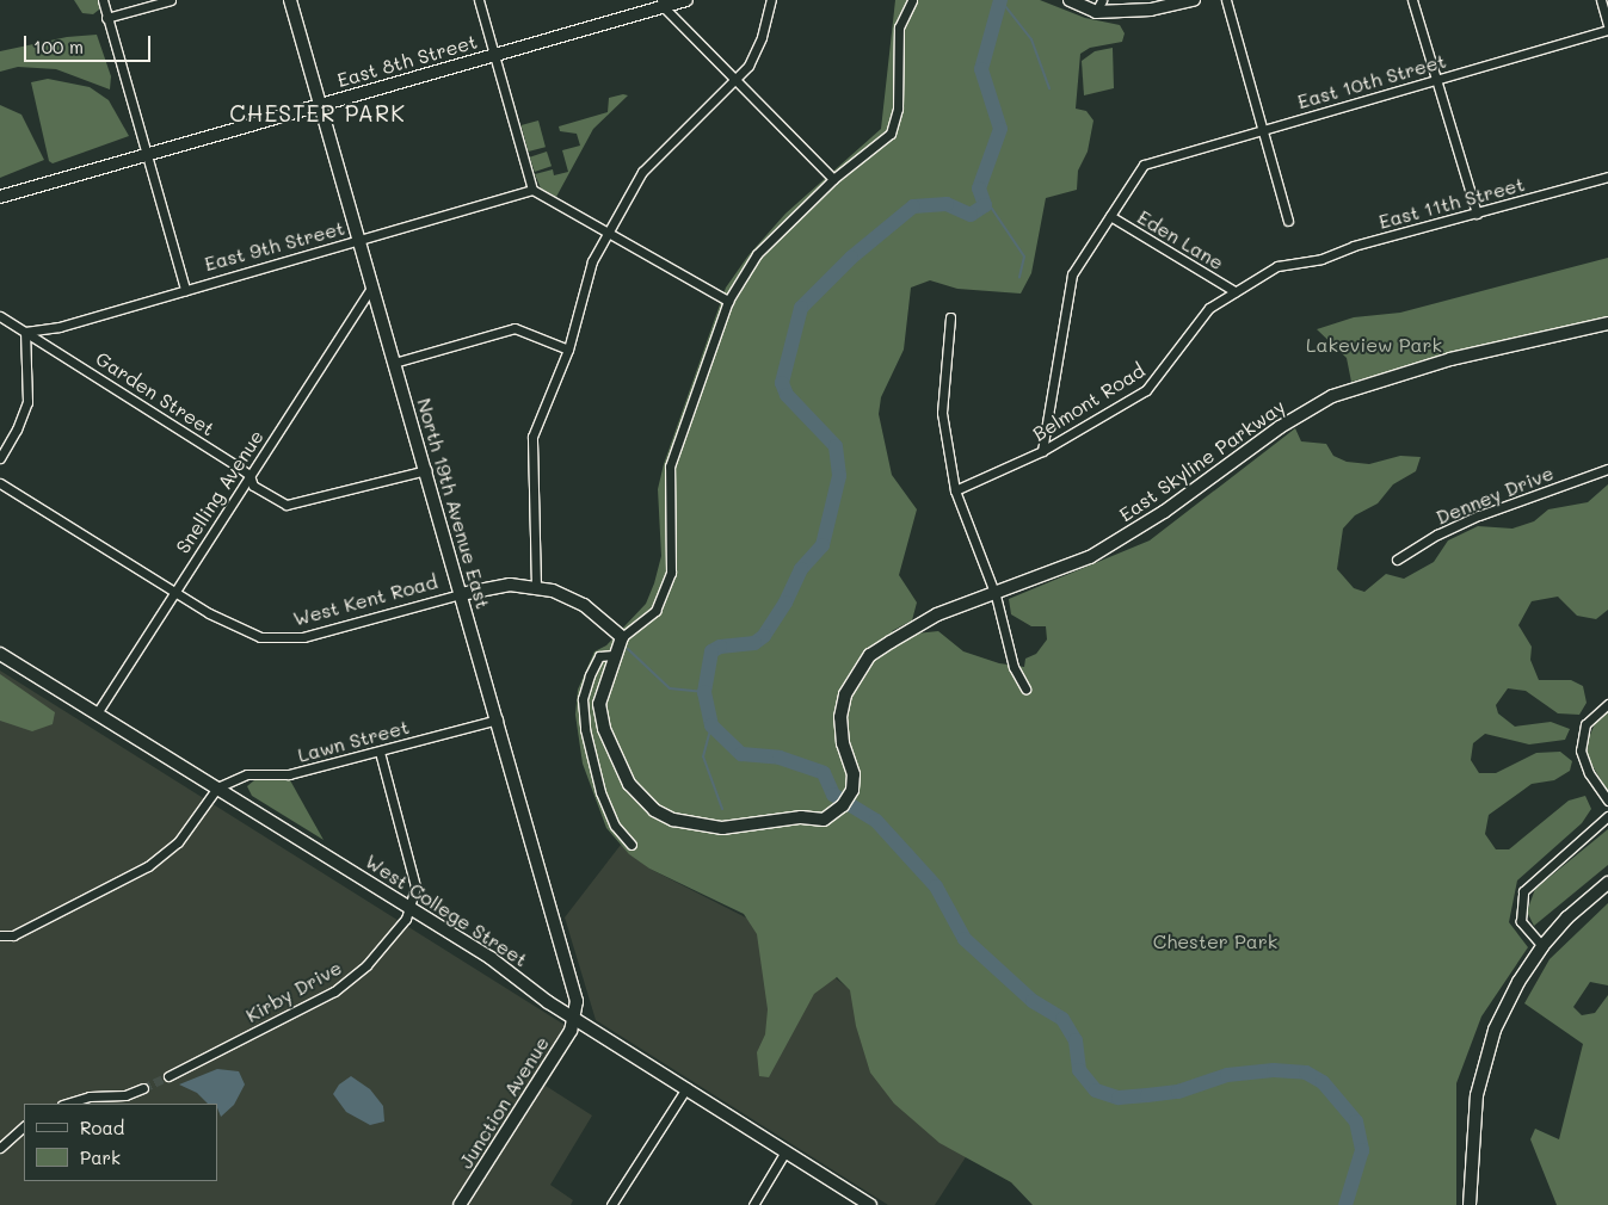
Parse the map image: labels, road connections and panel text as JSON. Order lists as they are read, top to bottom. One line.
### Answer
{"streets":{"street":["East 8th Street","East 10th Street","East 11th Street","Eden Lane","East 9th Street","Garden Street","Belmont Road","East Skyline Parkway","Snelling Avenue","Denney Drive","North 19th Avenue East","West Kent Road","Lawn Street","West College Street","Kirby Drive","Junction Avenue"]},"crossings":[["East 8th Street","North 19th Avenue East"],["East 10th Street","Eden Lane"],["East 11th Street","Belmont Road"],["Eden Lane","Belmont Road"],["East 9th Street","Garden Street"],["East 9th Street","North 19th Avenue East"],["Garden Street","Snelling Avenue"],["Garden Street","North 19th Avenue East"],["Snelling Avenue","North 19th Avenue East"],["Snelling Avenue","West Kent Road"],["Snelling Avenue","West College Street"],["North 19th Avenue East","West Kent Road"],["North 19th Avenue East","Lawn Street"],["North 19th Avenue East","West College Street"],["North 19th Avenue East","Junction Avenue"],["Lawn Street","West College Street"],["West College Street","Kirby Drive"],["West College Street","Junction Avenue"]],"districts":["CHESTER PARK"],"parks":["Lakeview Park","Chester Park"],"legend":["Road","Park"],"scale_bar":"100 m"}
